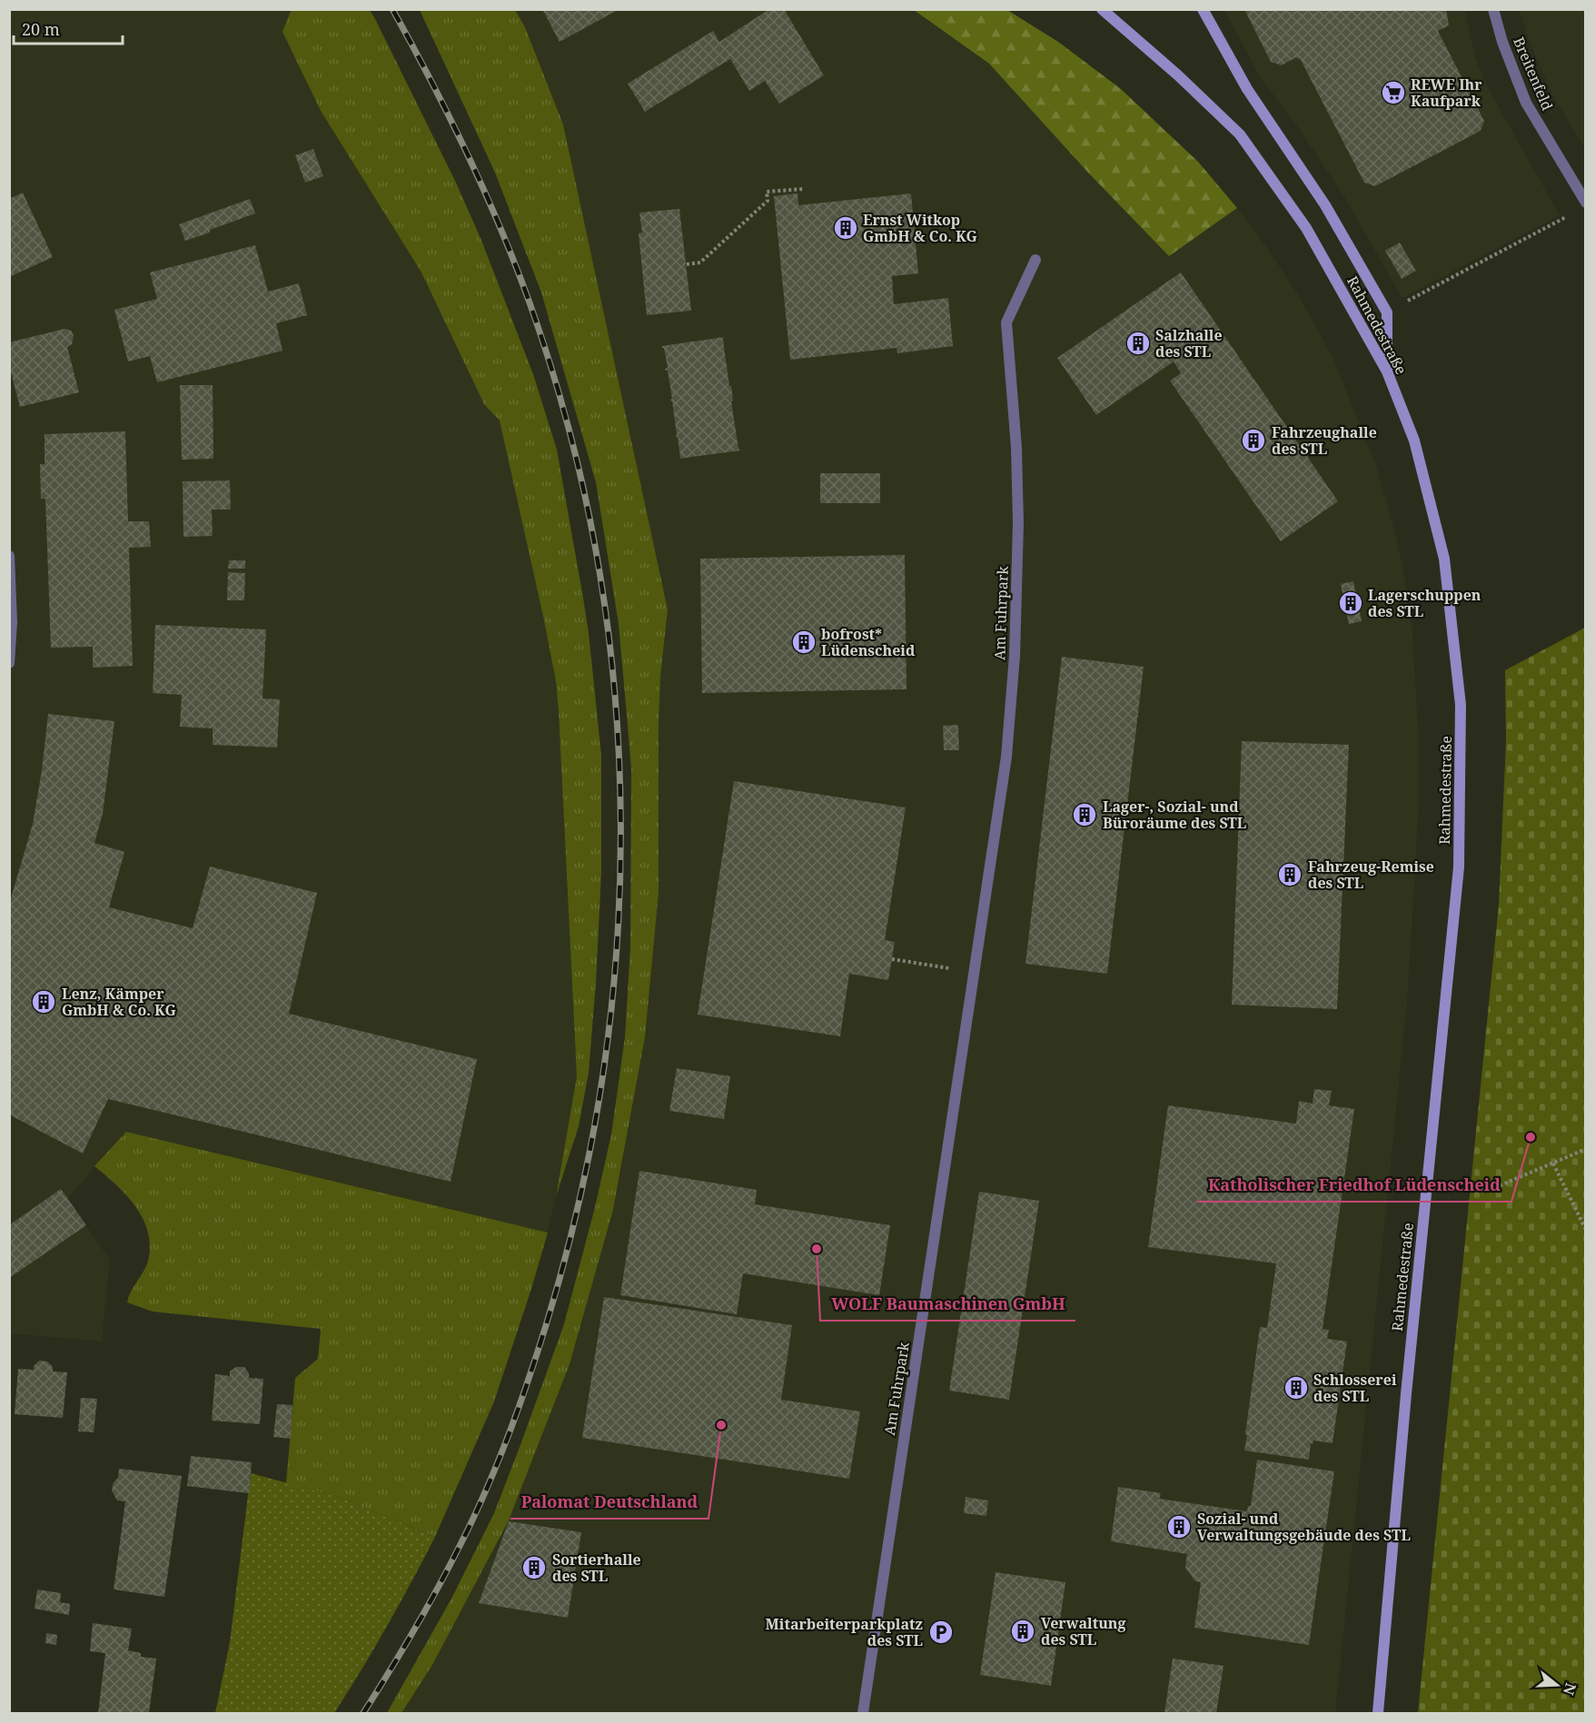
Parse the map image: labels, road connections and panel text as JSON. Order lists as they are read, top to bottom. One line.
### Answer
{"streets":{"main road":["Rahmedestraße"],"street":["Breitenfeld","Am Fuhrpark"]},"places":{"supermarket":["REWE Ihr Kaufpark"],"building":["Ernst Witkop GmbH & Co. KG","Salzhalle des STL","Fahrzeughalle des STL","Lagerschuppen des STL","bofrost* Lüdenscheid","Lager-, Sozial- und Büroräume des STL","Fahrzeug-Remise des STL","Lenz, Kämper GmbH & Co. KG","Schlosserei des STL","Sozial- und Verwaltungsgebäude des STL","Sortierhalle des STL","Verwaltung des STL"],"other":["Katholischer Friedhof Lüdenscheid","WOLF Baumaschinen GmbH","Palomat Deutschland"],"parking":["Mitarbeiterparkplatz des STL"]},"scale_bar":"20 m","north":"right"}
